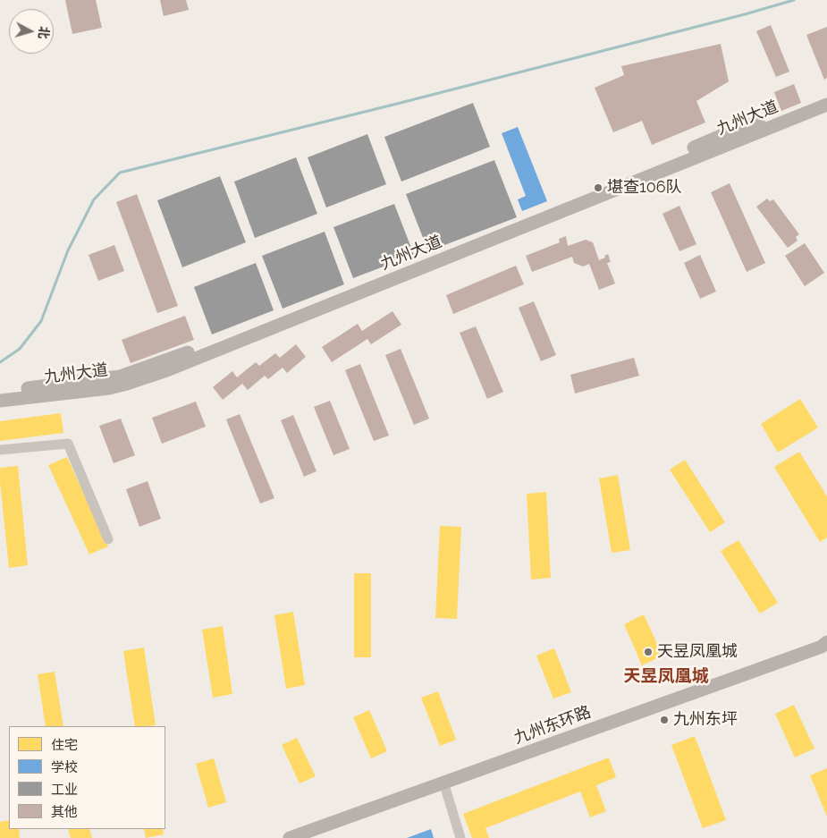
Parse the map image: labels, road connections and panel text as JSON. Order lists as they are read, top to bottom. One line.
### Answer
{"streets":{"main road":["九州大道","九州东环路"]},"districts":["天昱凤凰城"],"places":["堪查106队","天昱凤凰城","九州东坪"],"legend":["住宅","学校","工业","其他"],"north":"right"}
